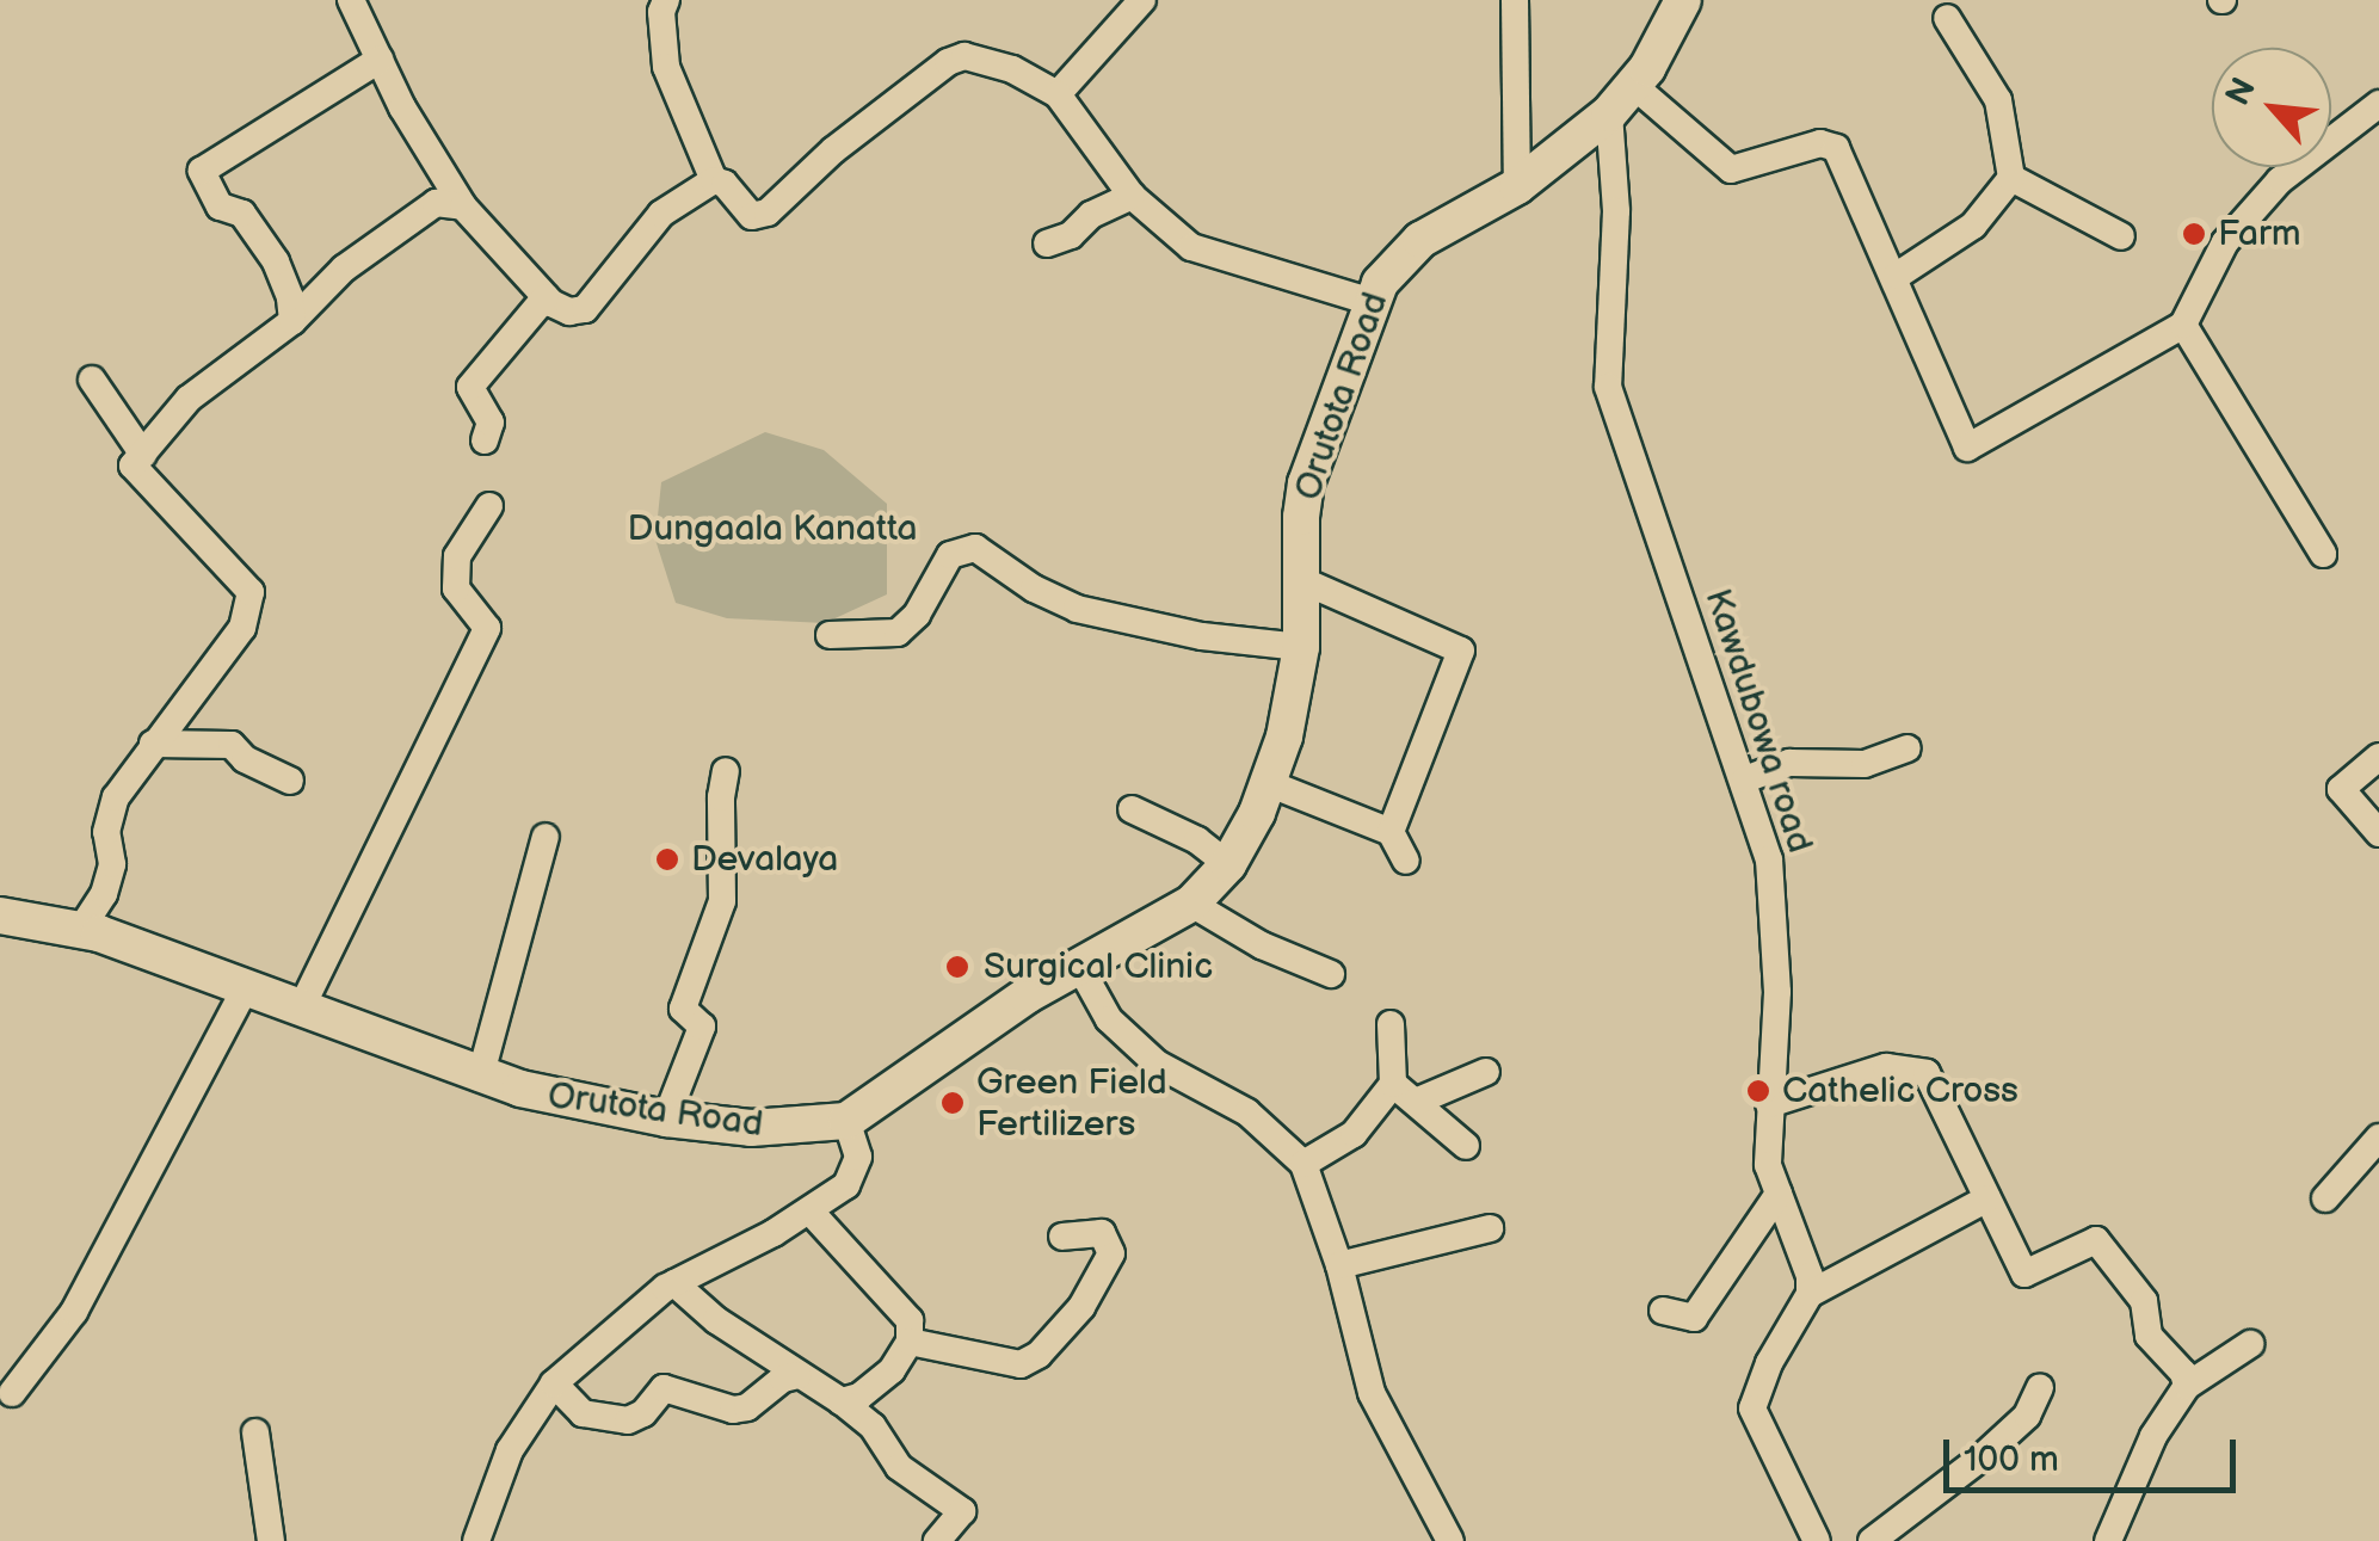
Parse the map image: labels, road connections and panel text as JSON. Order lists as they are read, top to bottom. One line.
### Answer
{"streets":{"main road":["Orutota Road"],"street":["Kawdubowa road"]},"crossings":[["Orutota Road","Kawdubowa road"]],"parks":["Dungaala Kanatta"],"places":["Farm","Devalaya","Surgical Clinic","Cathelic Cross","Green Field Fertilizers"],"scale_bar":"100 m","north":"top left"}
